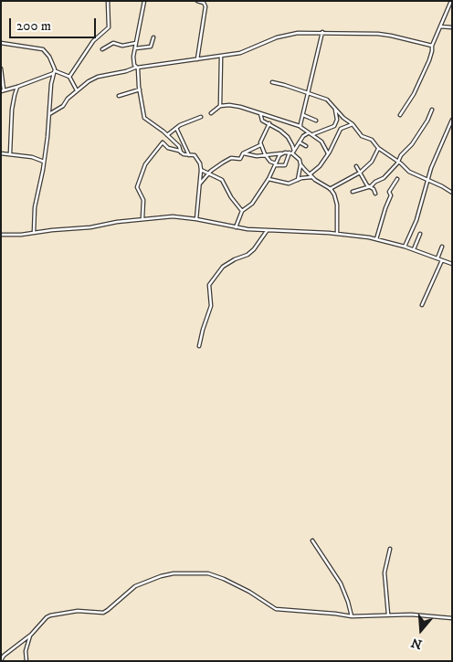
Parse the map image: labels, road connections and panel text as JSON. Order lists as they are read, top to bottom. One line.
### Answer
{"scale_bar":"200 m","north":"bottom"}
